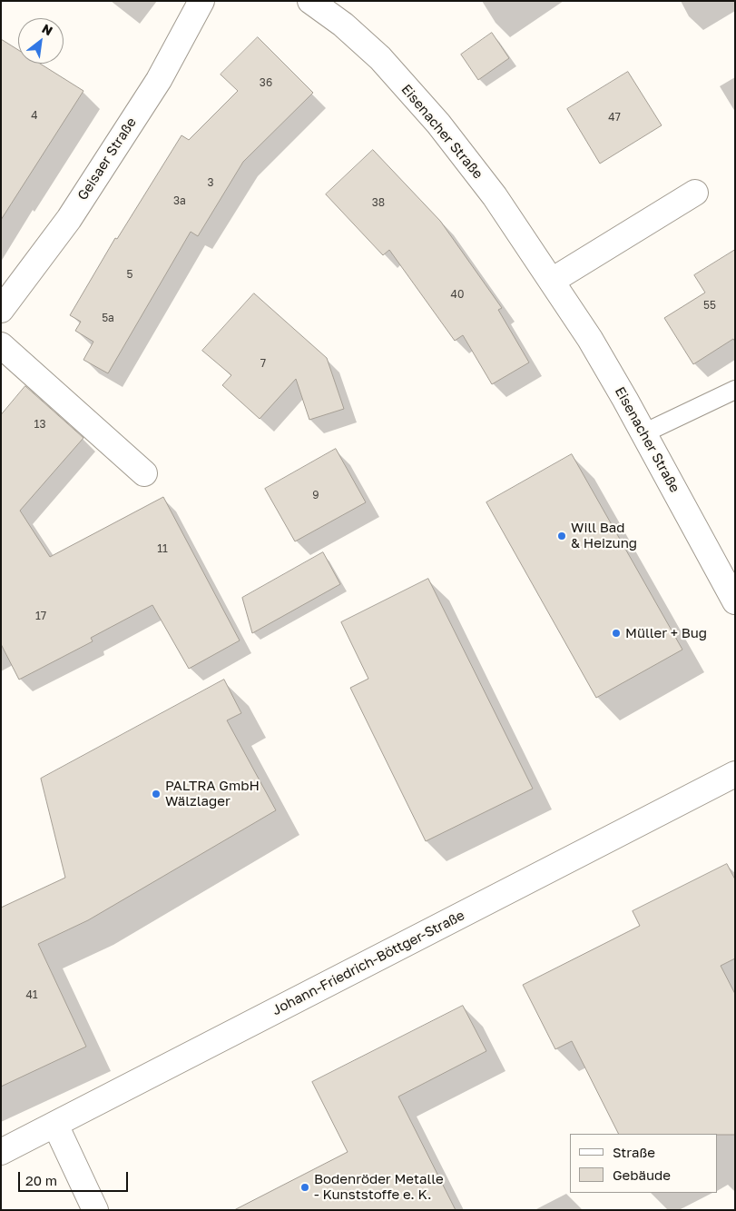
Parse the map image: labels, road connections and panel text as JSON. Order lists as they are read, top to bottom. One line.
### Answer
{"streets":{"street":["Eisenacher Straße","Geisaer Straße","Johann-Friedrich-Böttger-Straße"]},"places":["Will Bad & Heizung","Müller + Bug","PALTRA GmbH Wälzlager","Bodenröder Metalle - Kunststoffe e. K."],"house_numbers":["36","4","47","3","3a","38","5","40","55","5a","7","13","9","11","17","41"],"legend":["Straße","Gebäude"],"scale_bar":"20 m","north":"top right"}
